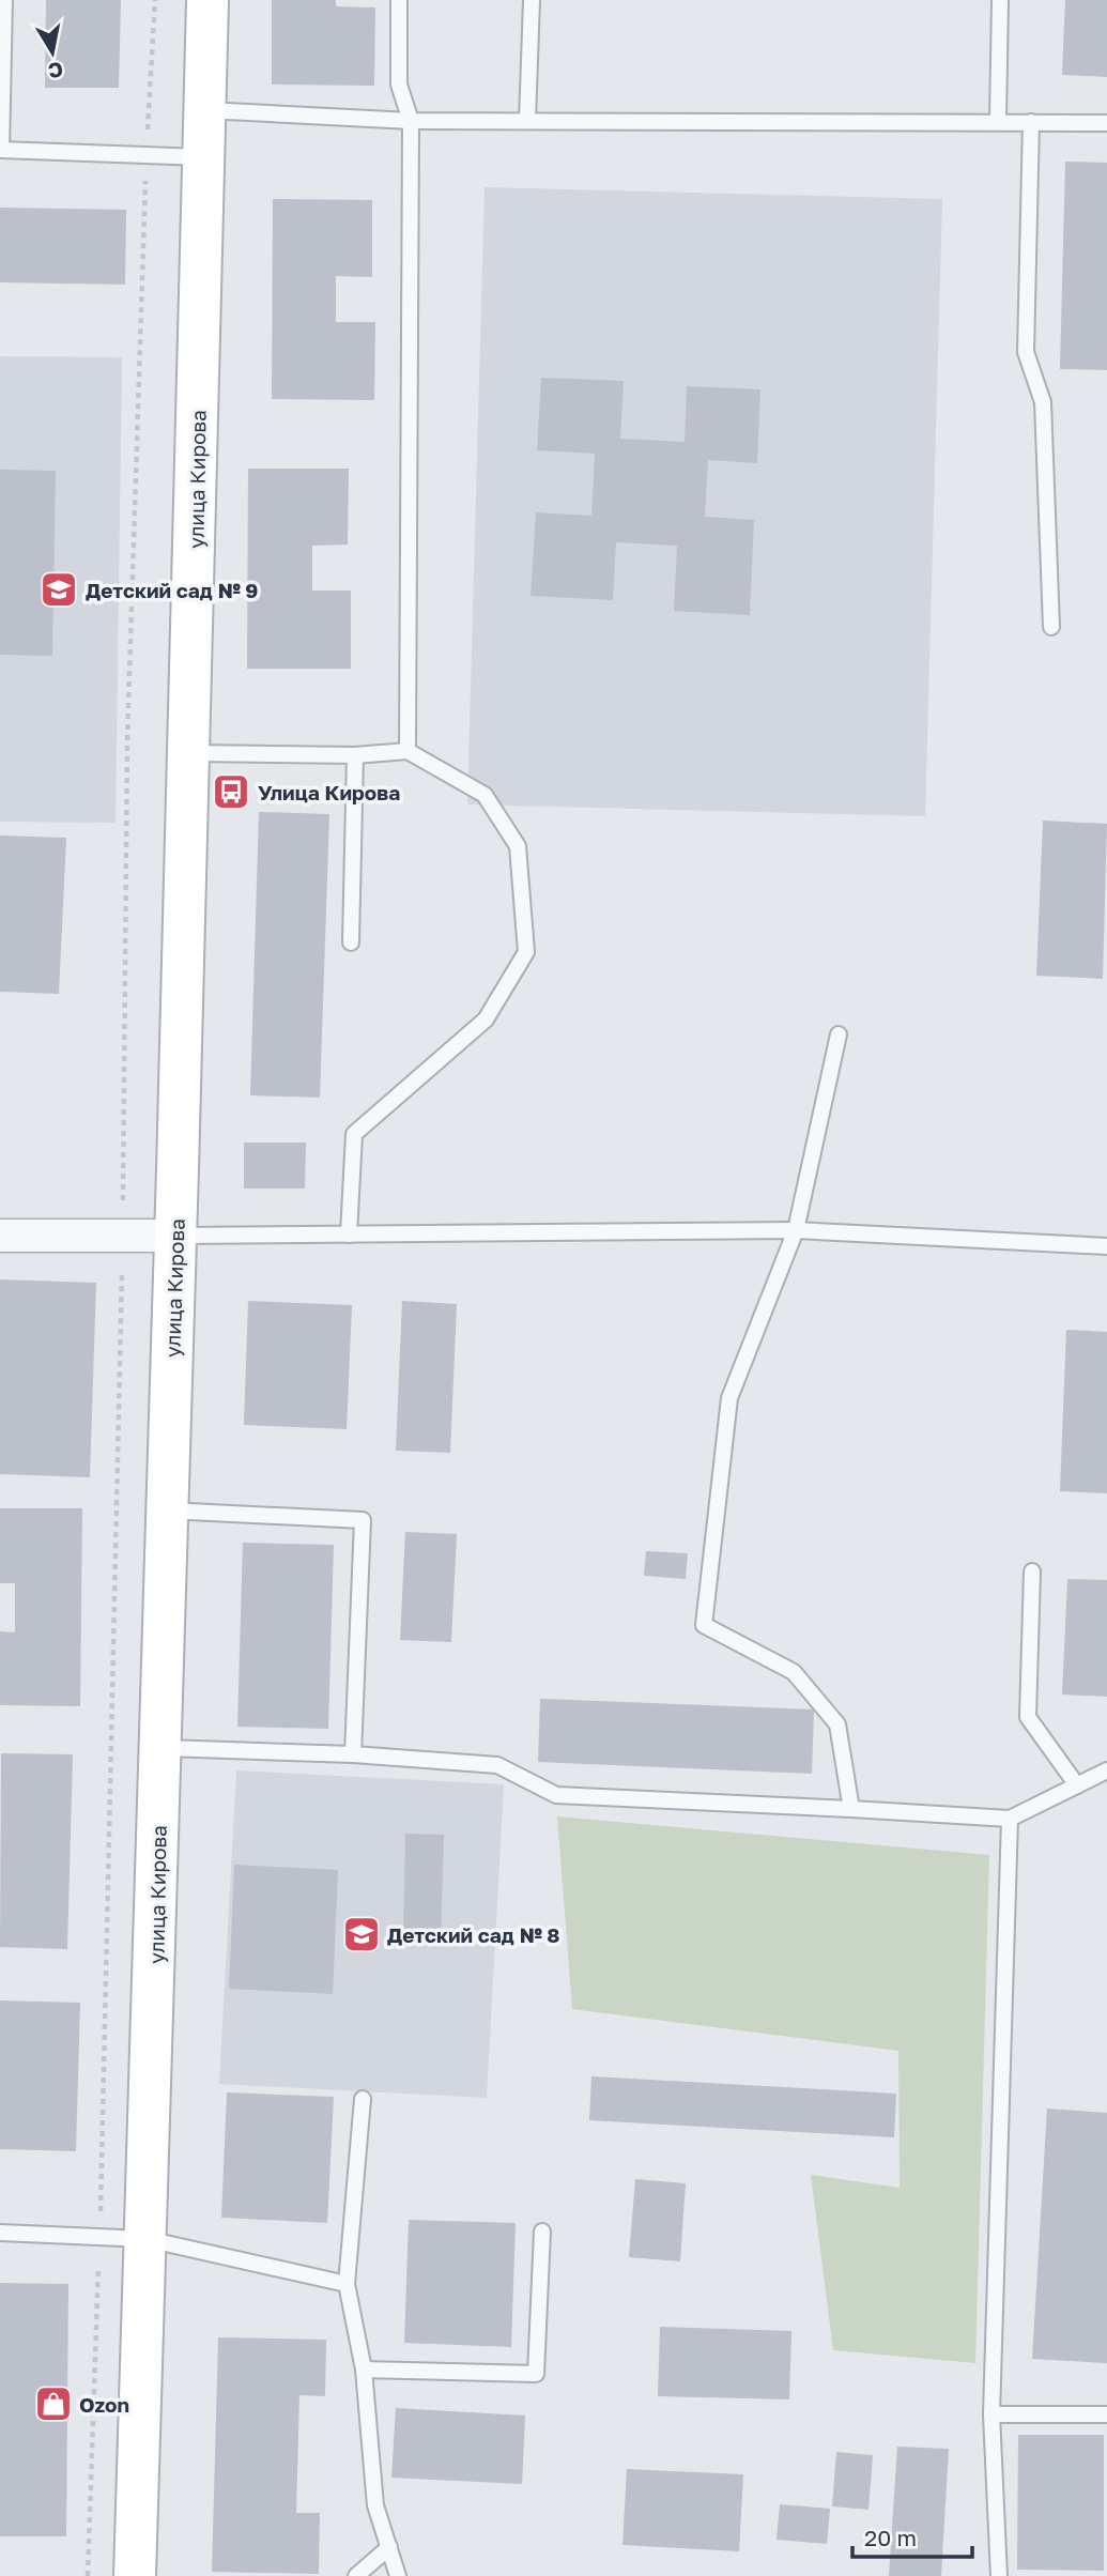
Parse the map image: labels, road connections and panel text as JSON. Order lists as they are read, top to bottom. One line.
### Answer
{"streets":{"main road":["улица Кирова"]},"places":{"school or university":["Детский сад № 9","Детский сад № 8"],"bus stop":["Улица Кирова"],"shop":["Ozon"]},"scale_bar":"20 m","north":"bottom"}
